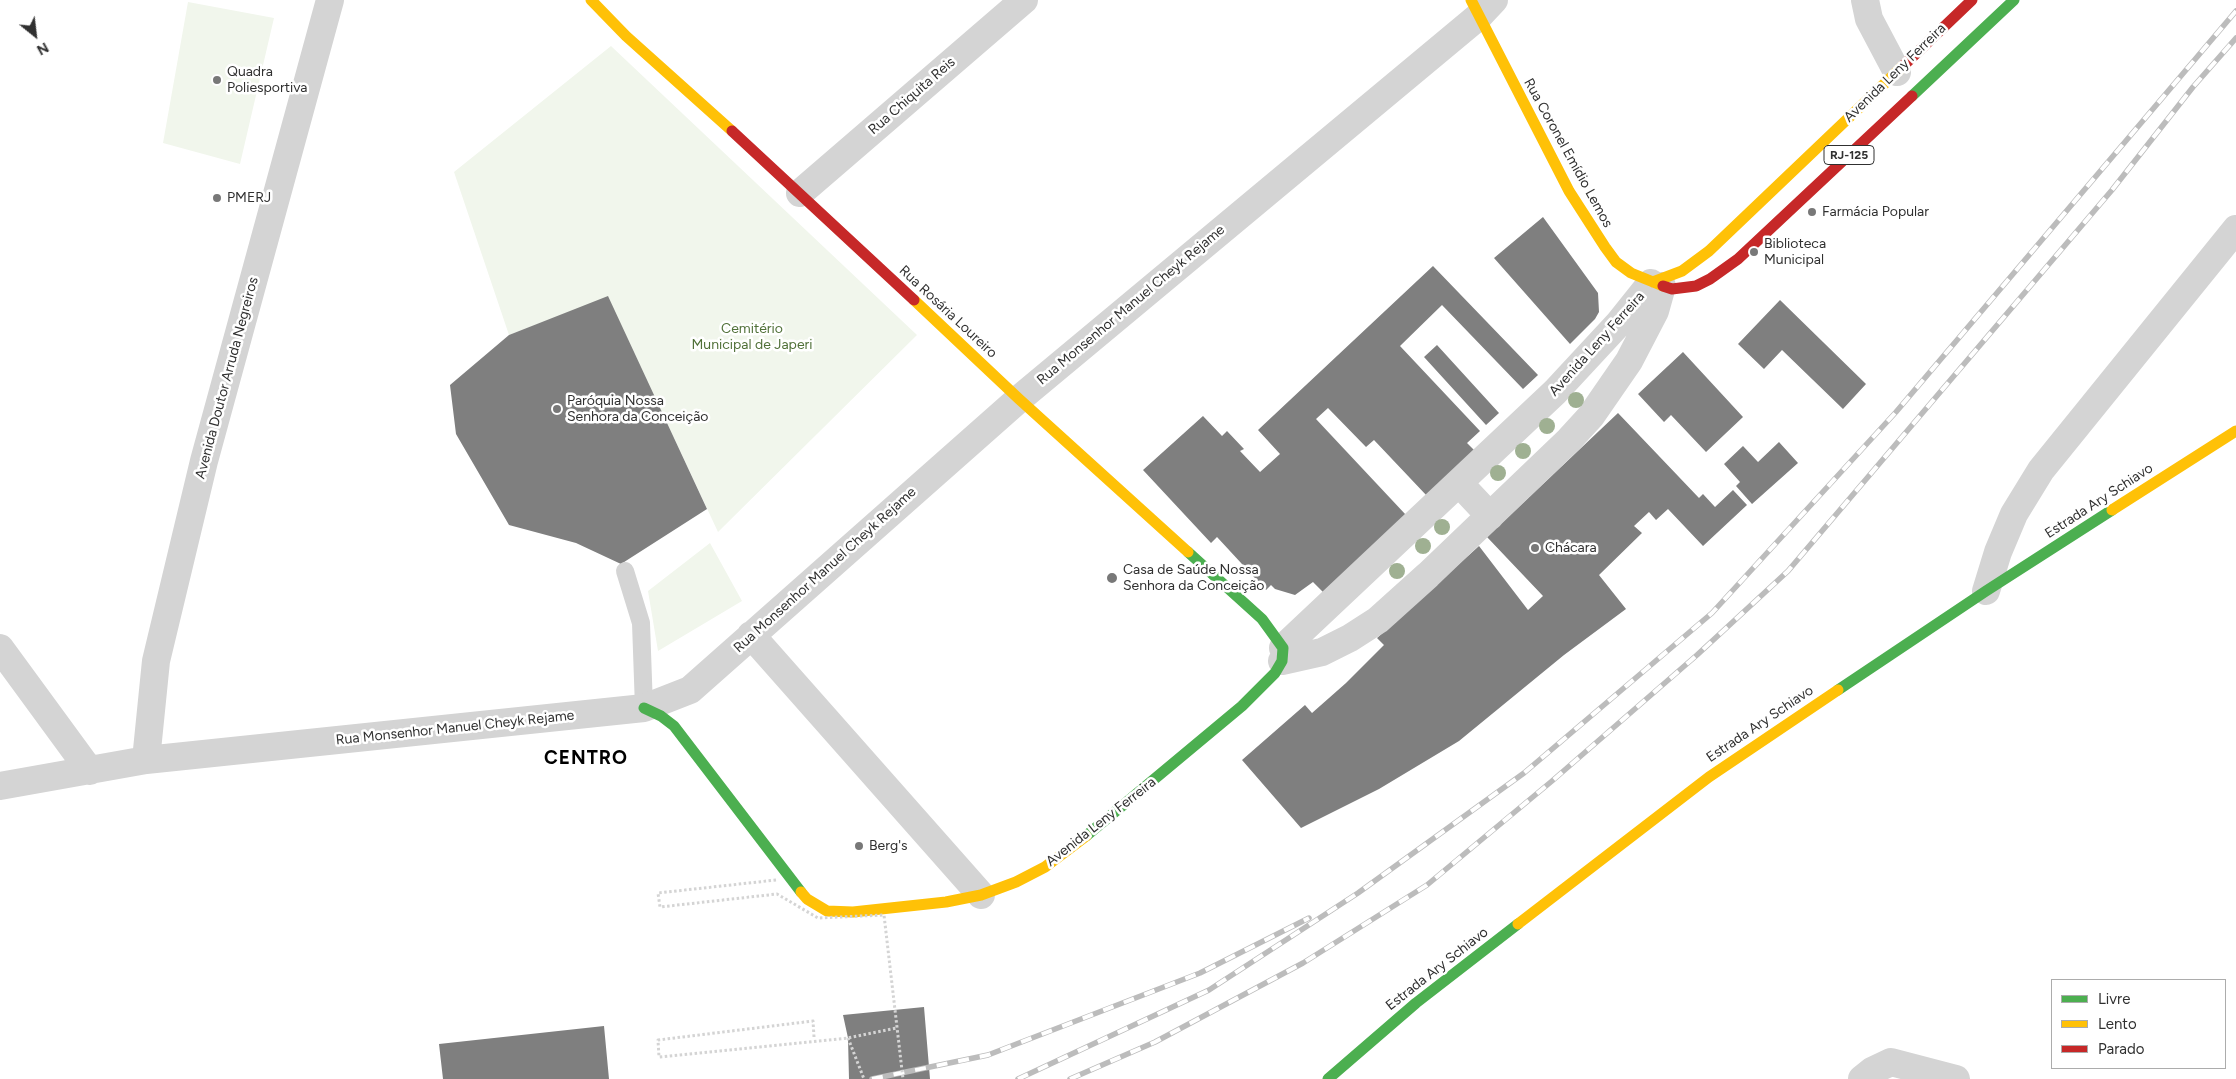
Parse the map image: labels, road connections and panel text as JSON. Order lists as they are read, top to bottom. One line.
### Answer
{"streets":{"main road":["Avenida Leny Ferreira","Rua Coronel Emídio Lemos","RJ-125","Rua Rosária Loureiro","Estrada Ary Schiavo"],"street":["Rua Chiquita Reis","Rua Monsenhor Manuel Cheyk Rejame","Avenida Doutor Arruda Negreiros"]},"crossings":[["Avenida Leny Ferreira","Rua Coronel Emídio Lemos"],["Avenida Leny Ferreira","Rua Monsenhor Manuel Cheyk Rejame"],["Avenida Leny Ferreira","Rua Rosária Loureiro"],["Rua Chiquita Reis","Rua Rosária Loureiro"],["Rua Coronel Emídio Lemos","Rua Monsenhor Manuel Cheyk Rejame"],["Rua Monsenhor Manuel Cheyk Rejame","Rua Rosária Loureiro"],["Rua Monsenhor Manuel Cheyk Rejame","Avenida Doutor Arruda Negreiros"]],"districts":["CENTRO"],"parks":["Cemitério Municipal de Japeri"],"places":["Quadra Poliesportiva","PMERJ","Farmácia Popular","Biblioteca Municipal","Paróquia Nossa Senhora da Conceição","Chácara","Casa de Saúde Nossa Senhora da Conceição","Berg's"],"legend":["Livre","Lento","Parado"],"north":"bottom right"}
